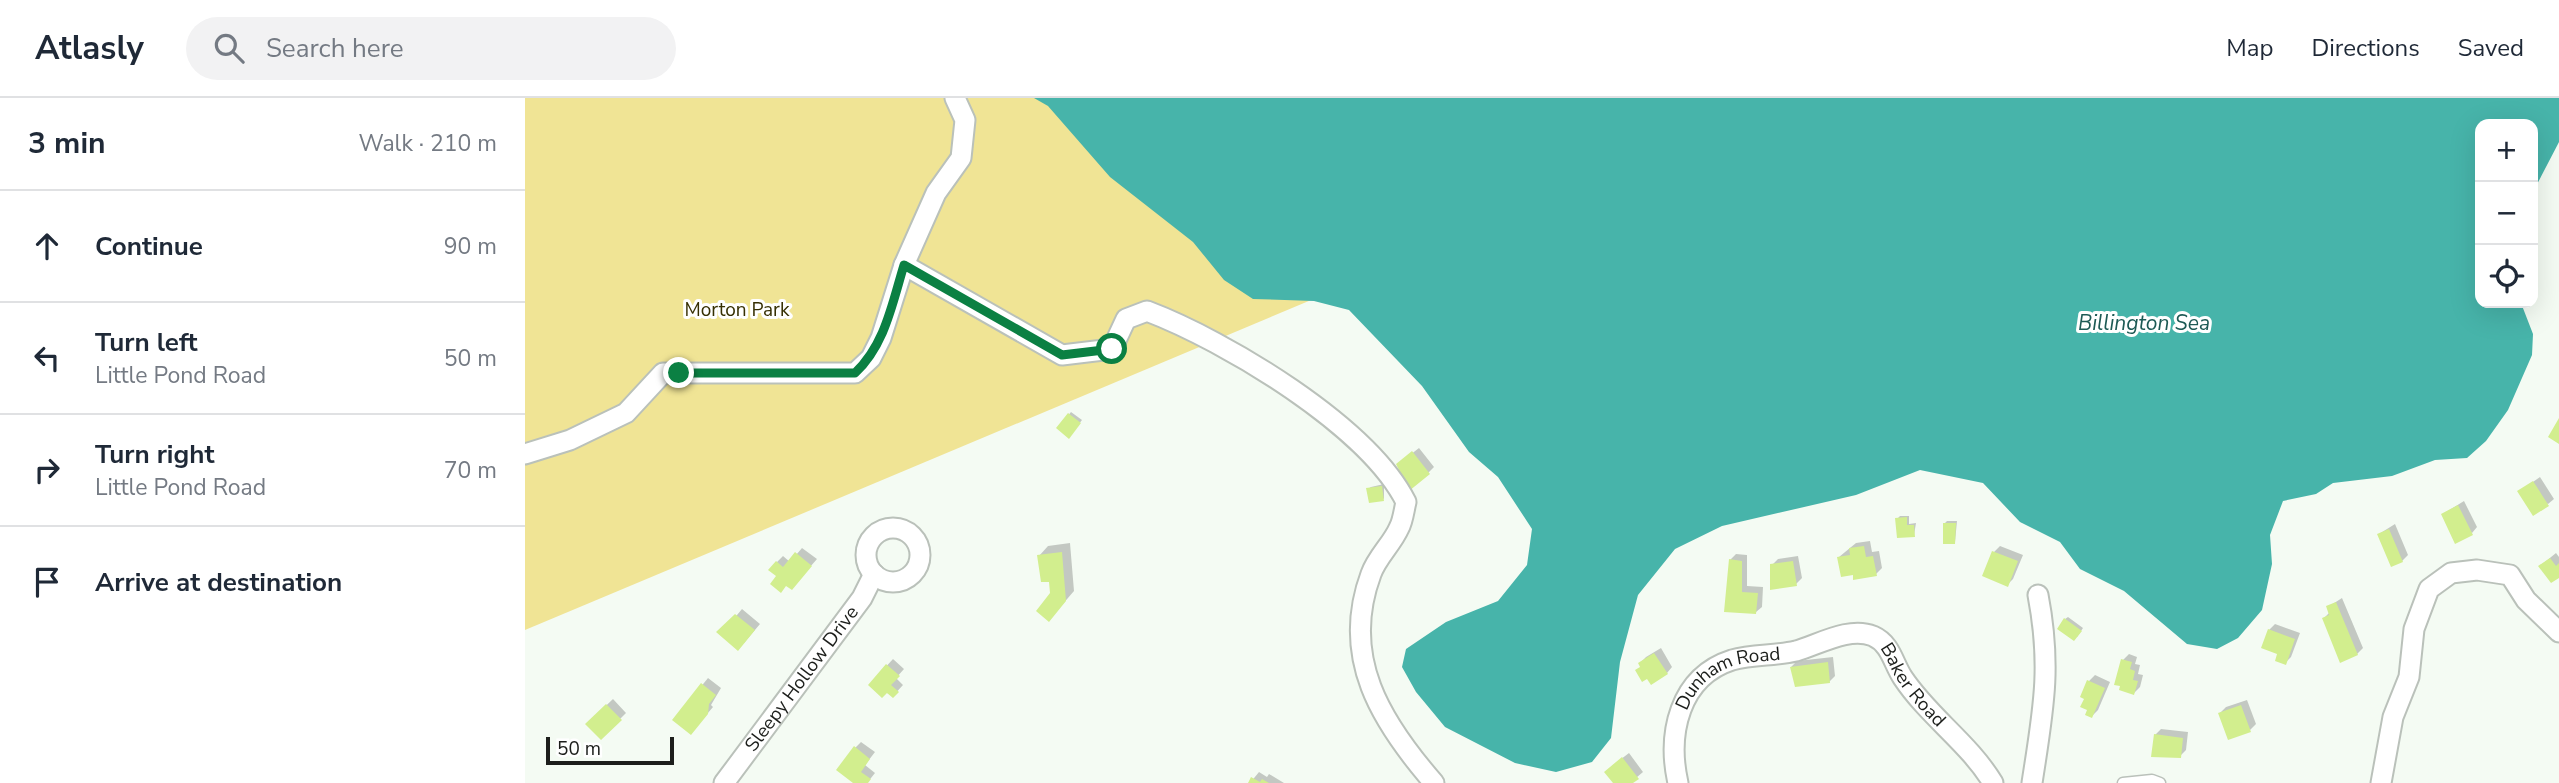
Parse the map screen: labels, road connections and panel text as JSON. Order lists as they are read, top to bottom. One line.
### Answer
{"streets":{"street":["Sleepy Hollow Drive","Dunham Road","Baker Road"]},"crossings":[["Dunham Road","Baker Road"]],"water":["Billington Sea"],"parks":["Morton Park"],"scale_bar":"50 m","page":{"header":"Atlasly","search":"Search here","nav":["Map","Directions","Saved"],"heading":["3 min","Walk · 210 m"],"map_buttons":["+","−"],"list":[["Continue","90 m"],["Turn left","Little Pond Road","50 m"],["Turn right","Little Pond Road","70 m"],"Arrive at destination"],"scale":"50 m"}}
